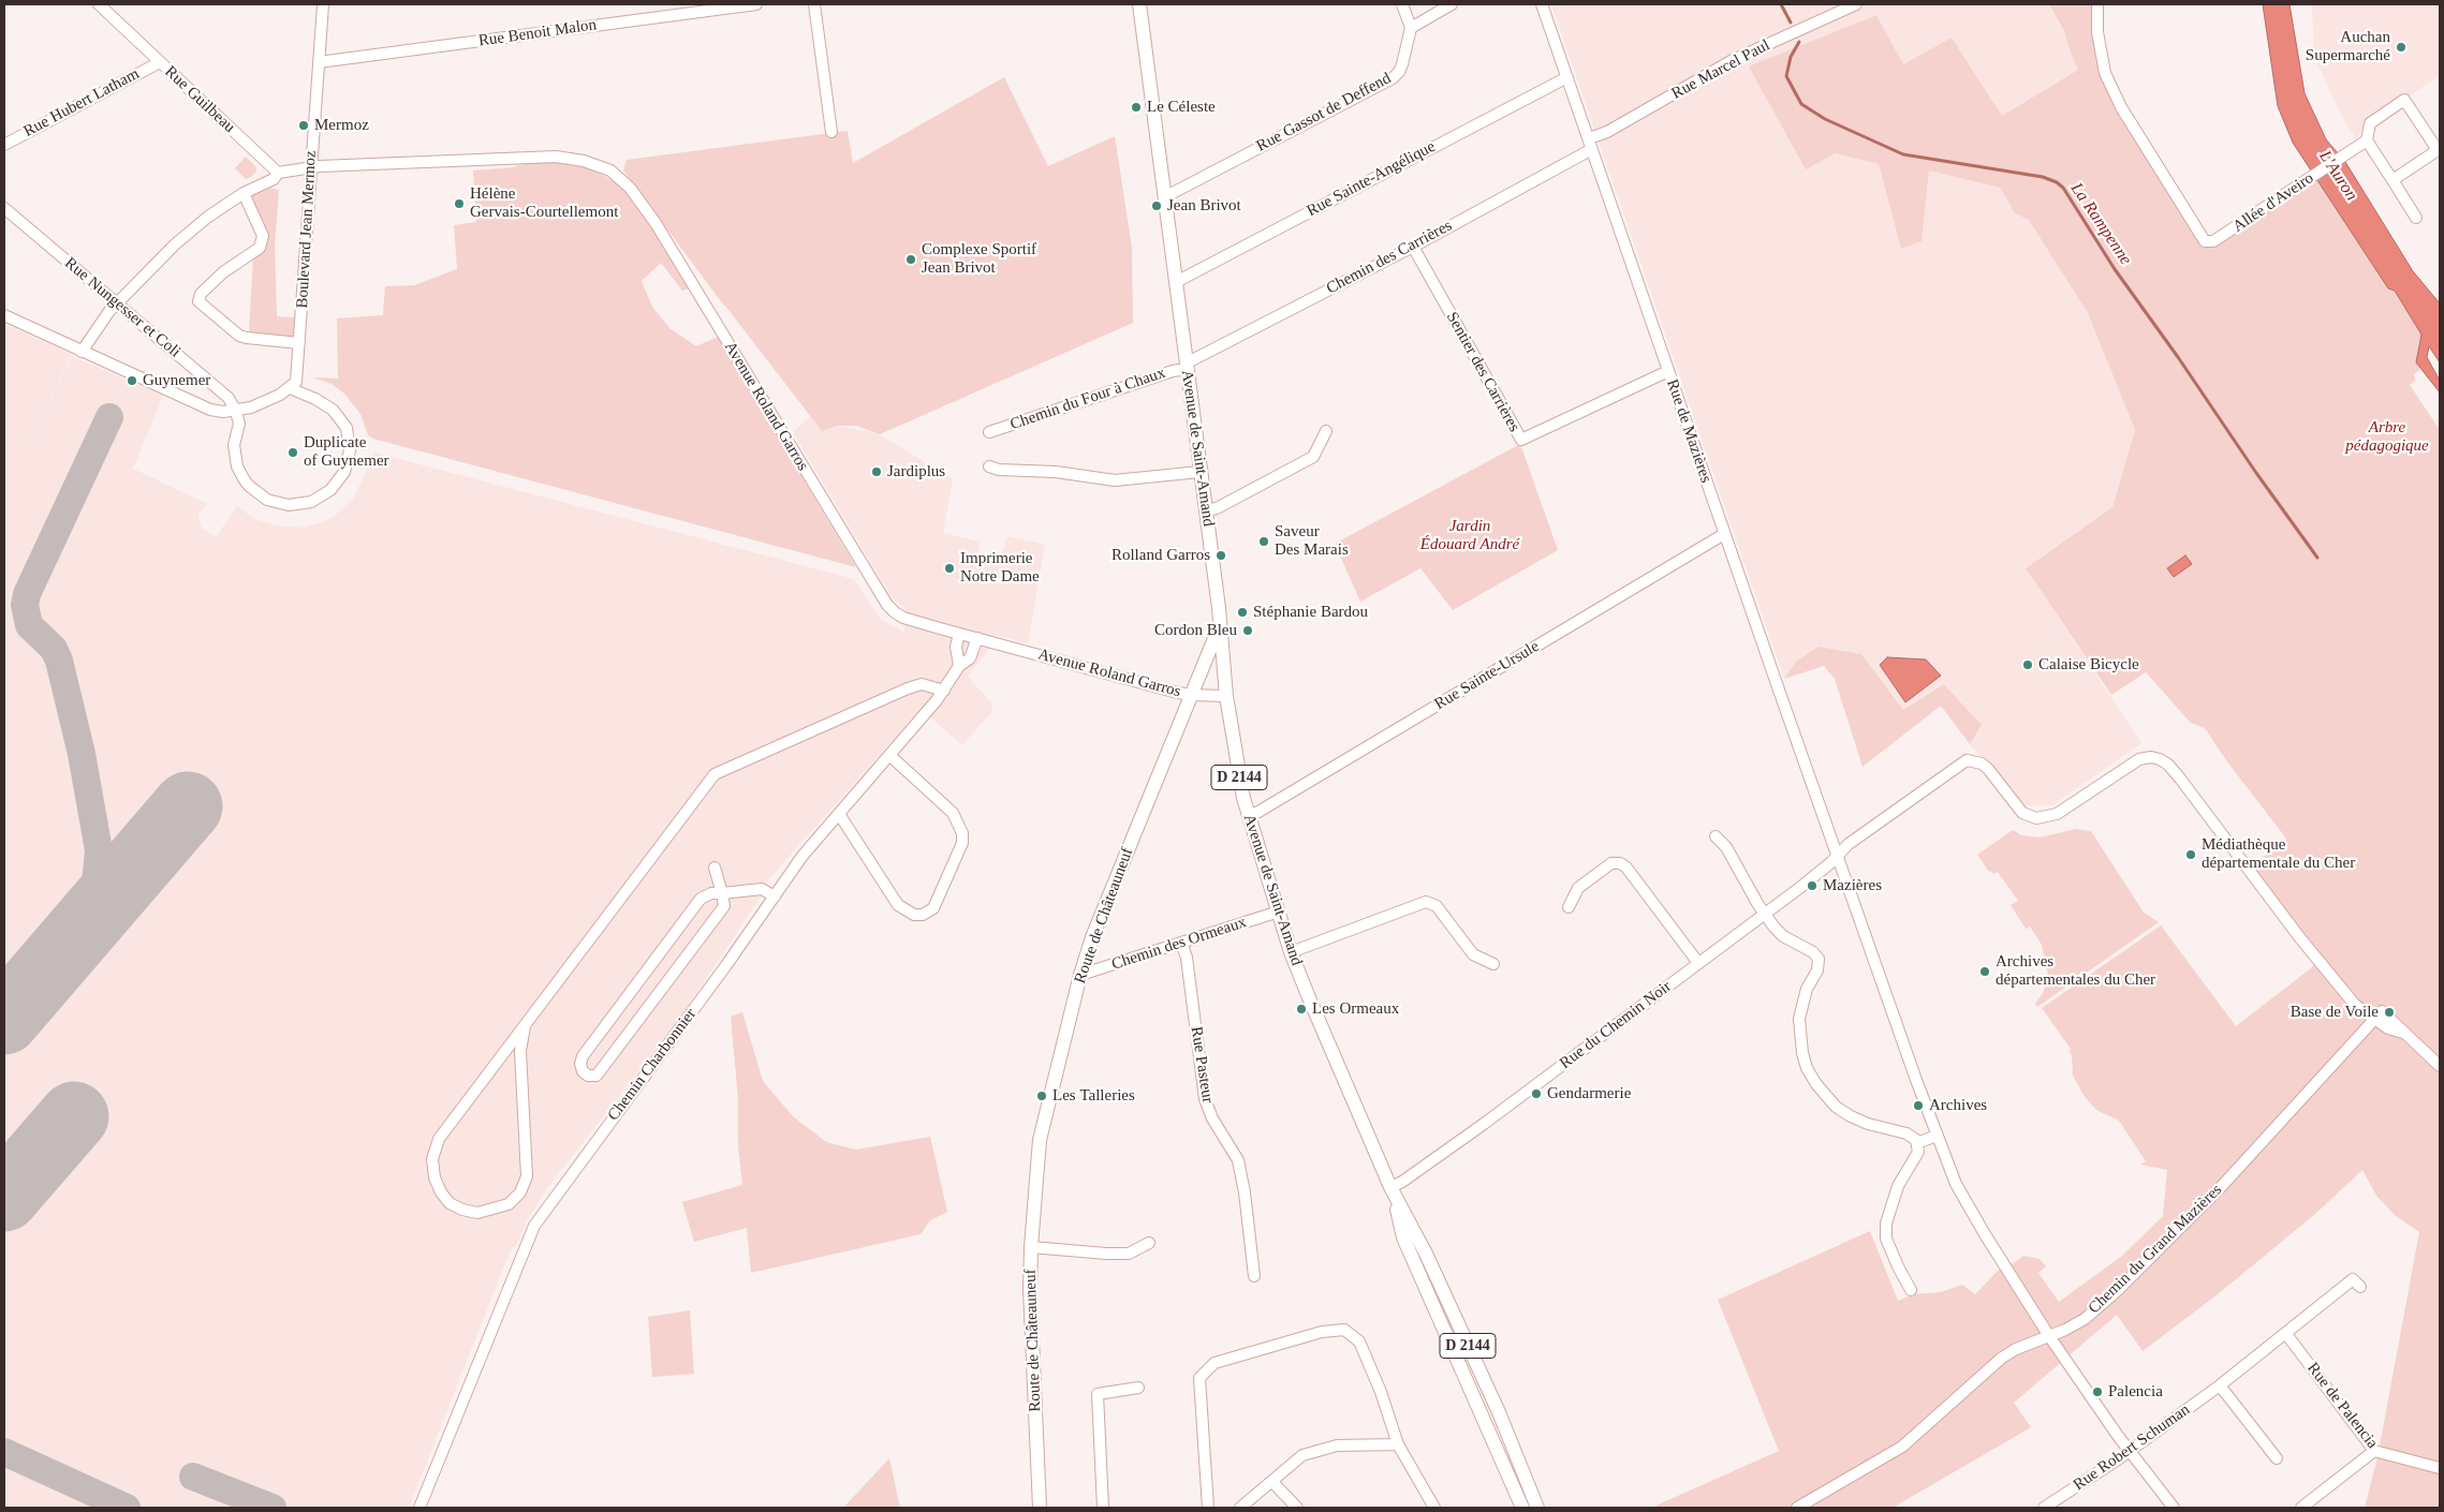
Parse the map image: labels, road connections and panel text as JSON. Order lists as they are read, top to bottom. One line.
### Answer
{"streets":{"main road":["Avenue de Saint-Amand","D 2144","Route de Châteauneuf"],"street":["Rue Benoit Malon","Rue Marcel Paul","Rue Guilbeau","Rue Hubert Latham","Rue Gassot de Deffend","Rue Sainte-Angélique","Allée d'Aveiro","Boulevard Jean Mermoz","Chemin des Carrières","Rue Nungesser et Coli","Sentier des Carrières","Chemin du Four à Chaux","Avenue Roland Garros","Rue de Mazières","Rue Sainte-Ursule","Chemin des Ormeaux","Rue du Chemin Noir","Chemin Charbonnier","Rue Pasteur","Chemin du Grand Mazières","Rue de Palencia","Rue Robert Schuman"]},"crossings":[["Rue Benoit Malon","Boulevard Jean Mermoz"],["Rue Marcel Paul","Chemin des Carrières"],["Rue Marcel Paul","Rue de Mazières"],["Rue Guilbeau","Rue Hubert Latham"],["Rue Gassot de Deffend","Avenue de Saint-Amand"],["Rue Sainte-Angélique","Rue de Mazières"],["Rue Sainte-Angélique","Avenue de Saint-Amand"],["Boulevard Jean Mermoz","Rue Nungesser et Coli"],["Boulevard Jean Mermoz","Avenue Roland Garros"],["Chemin des Carrières","Sentier des Carrières"],["Chemin des Carrières","Chemin du Four à Chaux"],["Chemin des Carrières","Rue de Mazières"],["Chemin des Carrières","Avenue de Saint-Amand"],["Sentier des Carrières","Rue de Mazières"],["Chemin du Four à Chaux","Avenue de Saint-Amand"],["Avenue Roland Garros","Avenue de Saint-Amand"],["Avenue Roland Garros","Route de Châteauneuf"],["Avenue Roland Garros","Chemin Charbonnier"],["Rue de Mazières","Rue Sainte-Ursule"],["Rue de Mazières","Rue du Chemin Noir"],["Rue de Mazières","Chemin du Grand Mazières"],["Rue de Mazières","Rue Robert Schuman"],["Avenue de Saint-Amand","Rue Sainte-Ursule"],["Avenue de Saint-Amand","Route de Châteauneuf"],["Avenue de Saint-Amand","Chemin des Ormeaux"],["Avenue de Saint-Amand","Rue du Chemin Noir"],["Route de Châteauneuf","Chemin des Ormeaux"],["Chemin des Ormeaux","Rue Pasteur"],["Rue de Palencia","Rue Robert Schuman"]],"water":["L'Auron","La Rampenne"],"parks":["Arbre pédagogique","Jardin Édouard André"],"places":["Auchan Supermarché","Le Céleste","Mermoz","Hélène Gervais-Courtellemont","Jean Brivot","Complexe Sportif Jean Brivot","Guynemer","Duplicate of Guynemer","Jardiplus","Saveur Des Marais","Rolland Garros","Imprimerie Notre Dame","Stéphanie Bardou","Cordon Bleu","Calaise Bicycle","Médiathèque départementale du Cher","Mazières","Archives départementales du Cher","Les Ormeaux","Base de Voile","Gendarmerie","Les Talleries","Archives","Palencia"]}
